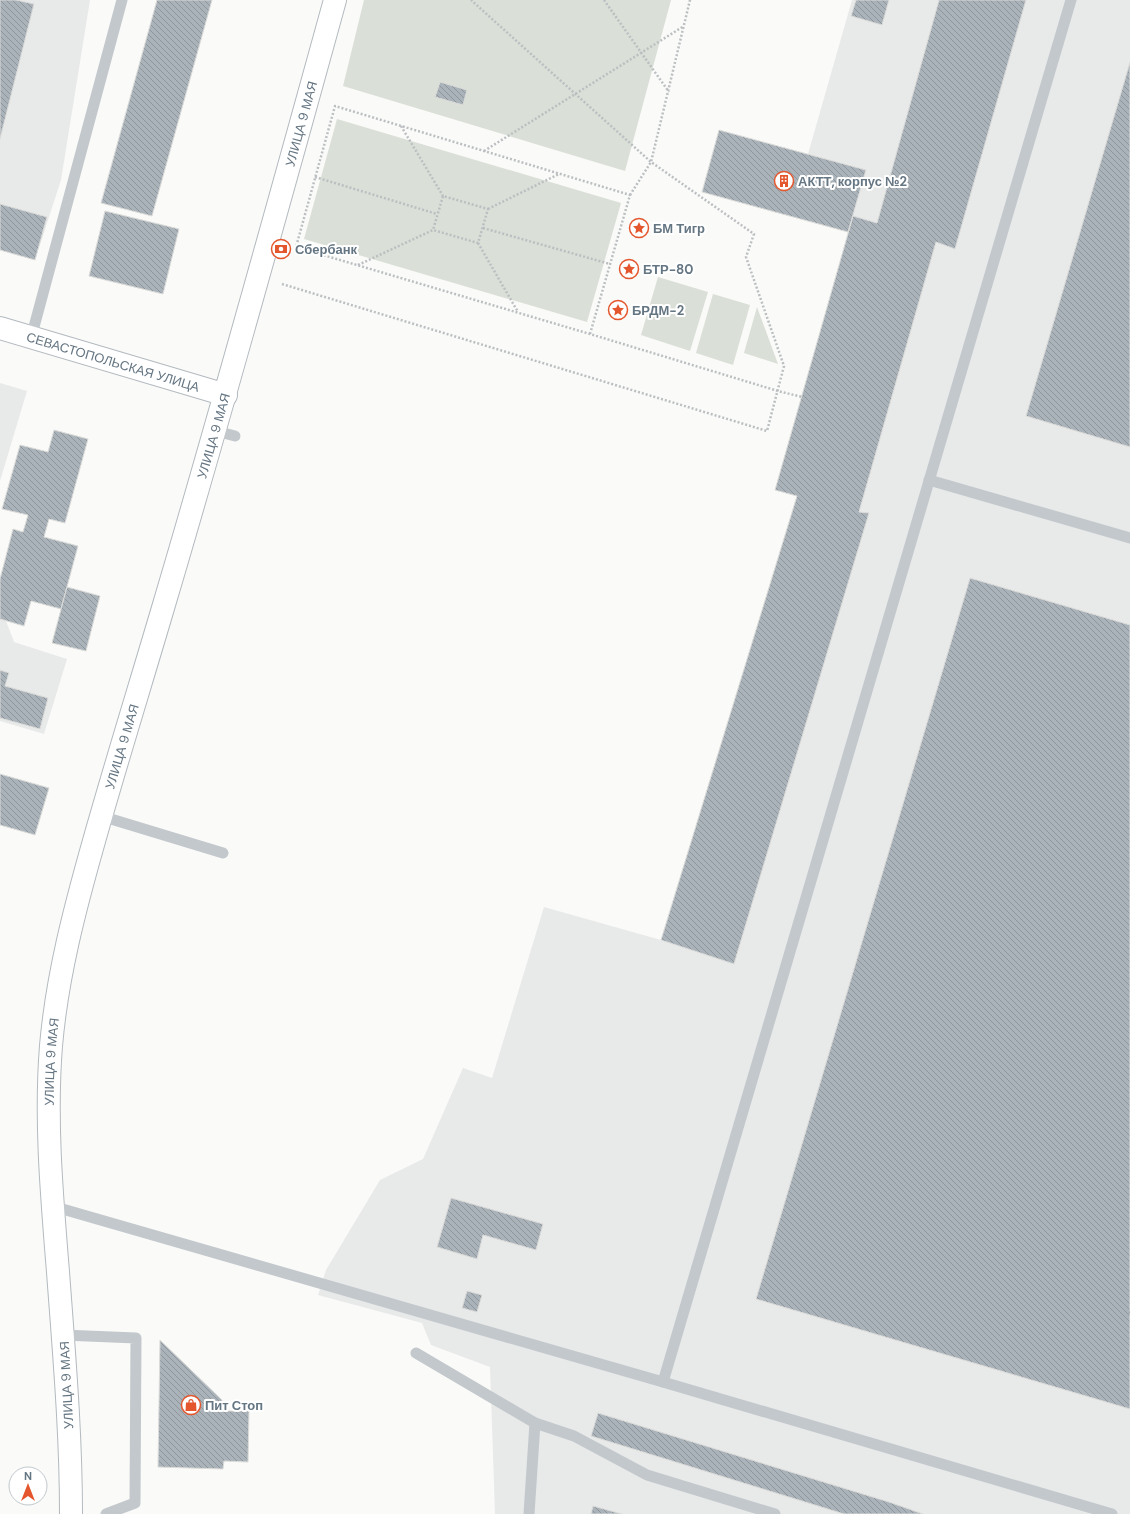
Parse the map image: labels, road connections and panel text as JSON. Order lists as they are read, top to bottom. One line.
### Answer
{"streets":{"main road":["УЛИЦА 9 МАЯ","СЕВАСТОПОЛЬСКАЯ УЛИЦА"]},"crossings":[["УЛИЦА 9 МАЯ","СЕВАСТОПОЛЬСКАЯ УЛИЦА"]],"places":{"building":["АКТТ, корпус №2"],"place":["БМ Тигр","БТР-80","БРДМ-2"],"bank":["Сбербанк"],"shop":["Пит Стоп"]},"north":"top"}
